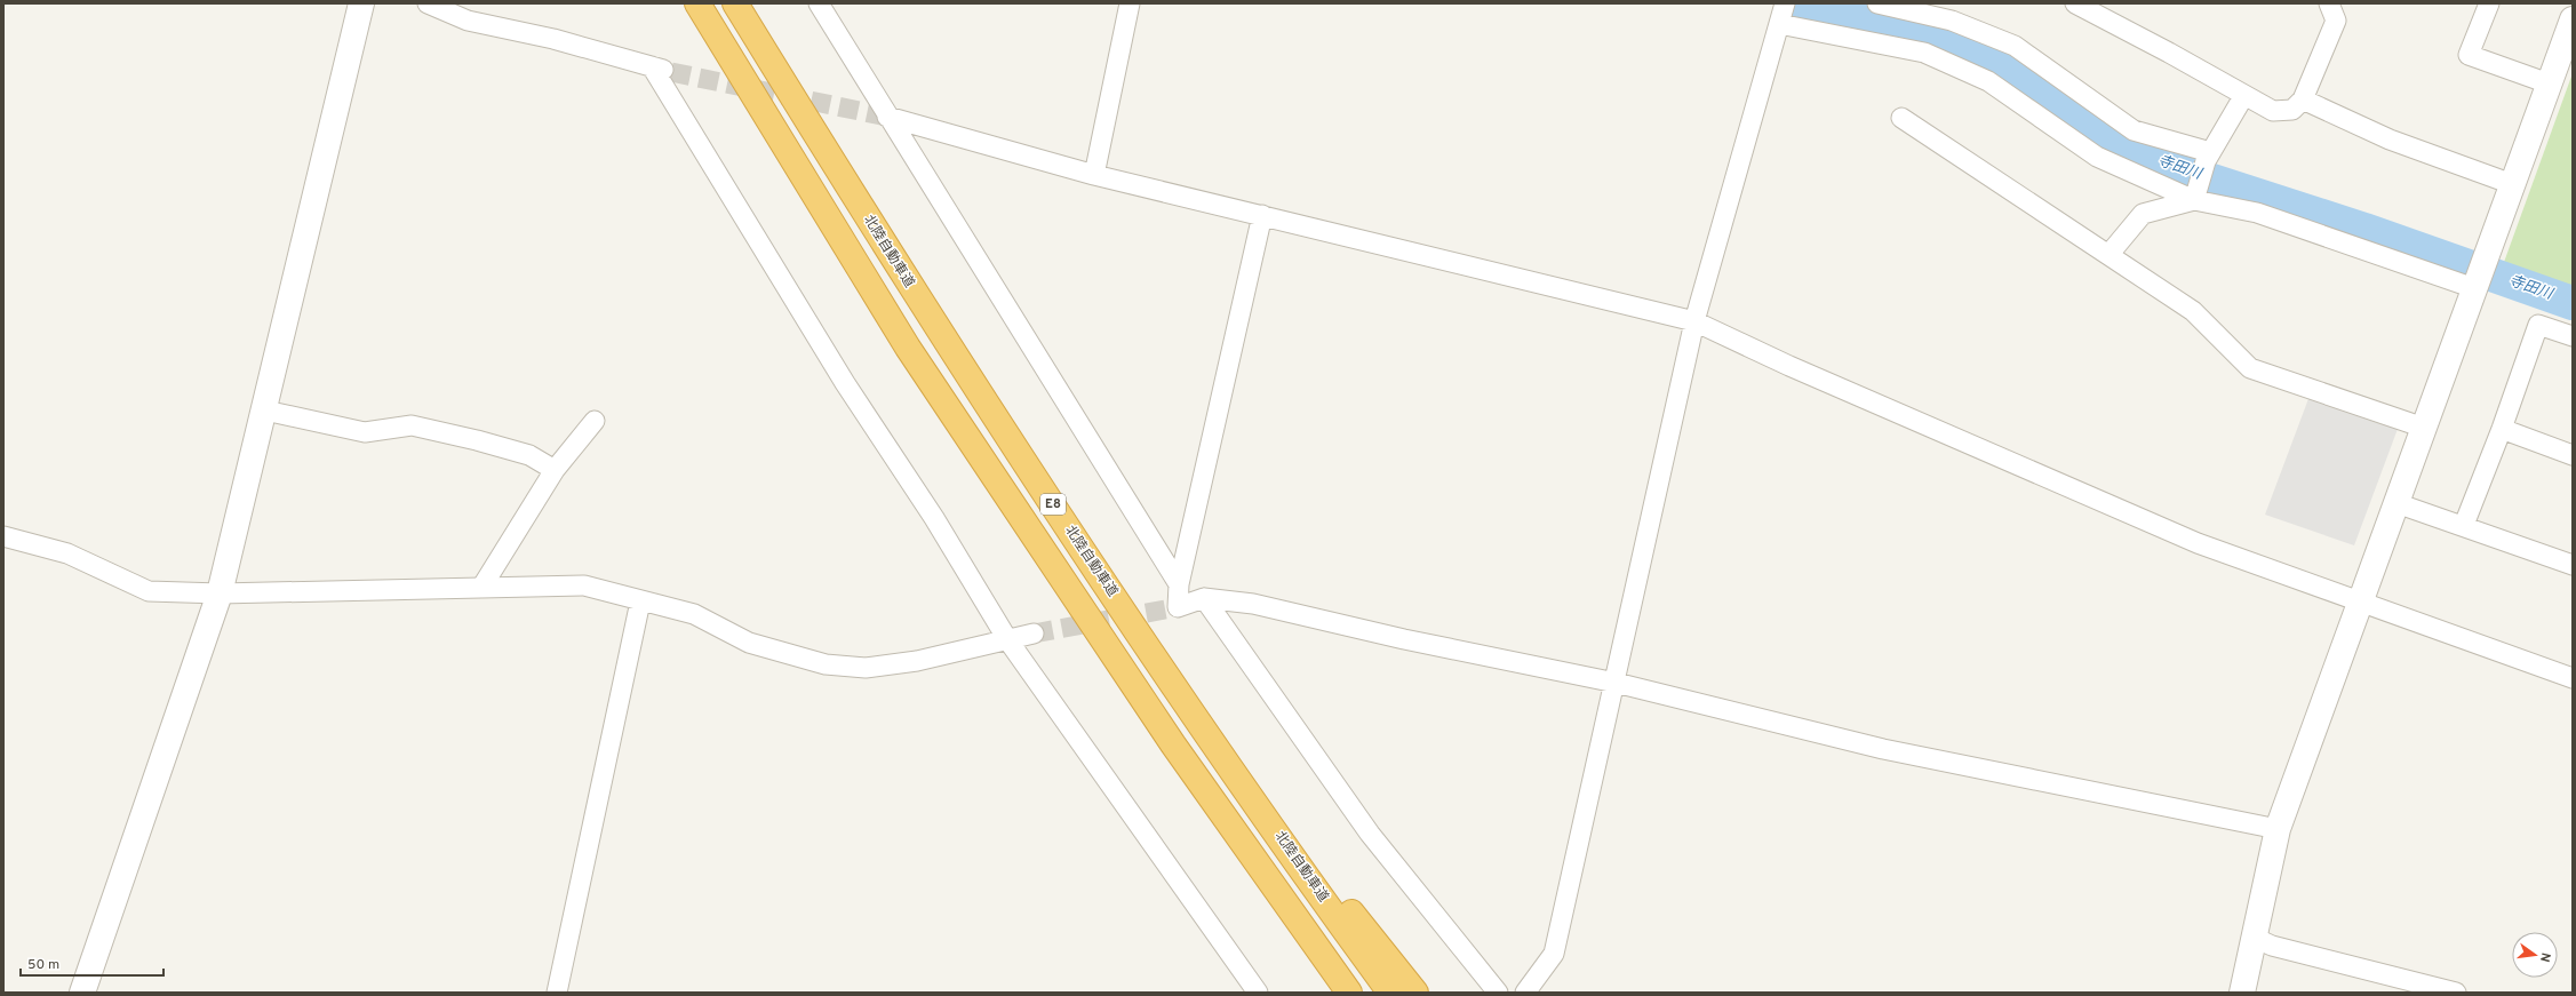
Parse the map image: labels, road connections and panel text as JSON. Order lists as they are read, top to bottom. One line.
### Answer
{"streets":{"highway":["北陸自動車道","E8"]},"water":["寺田川"],"scale_bar":"50 m","north":"right"}
